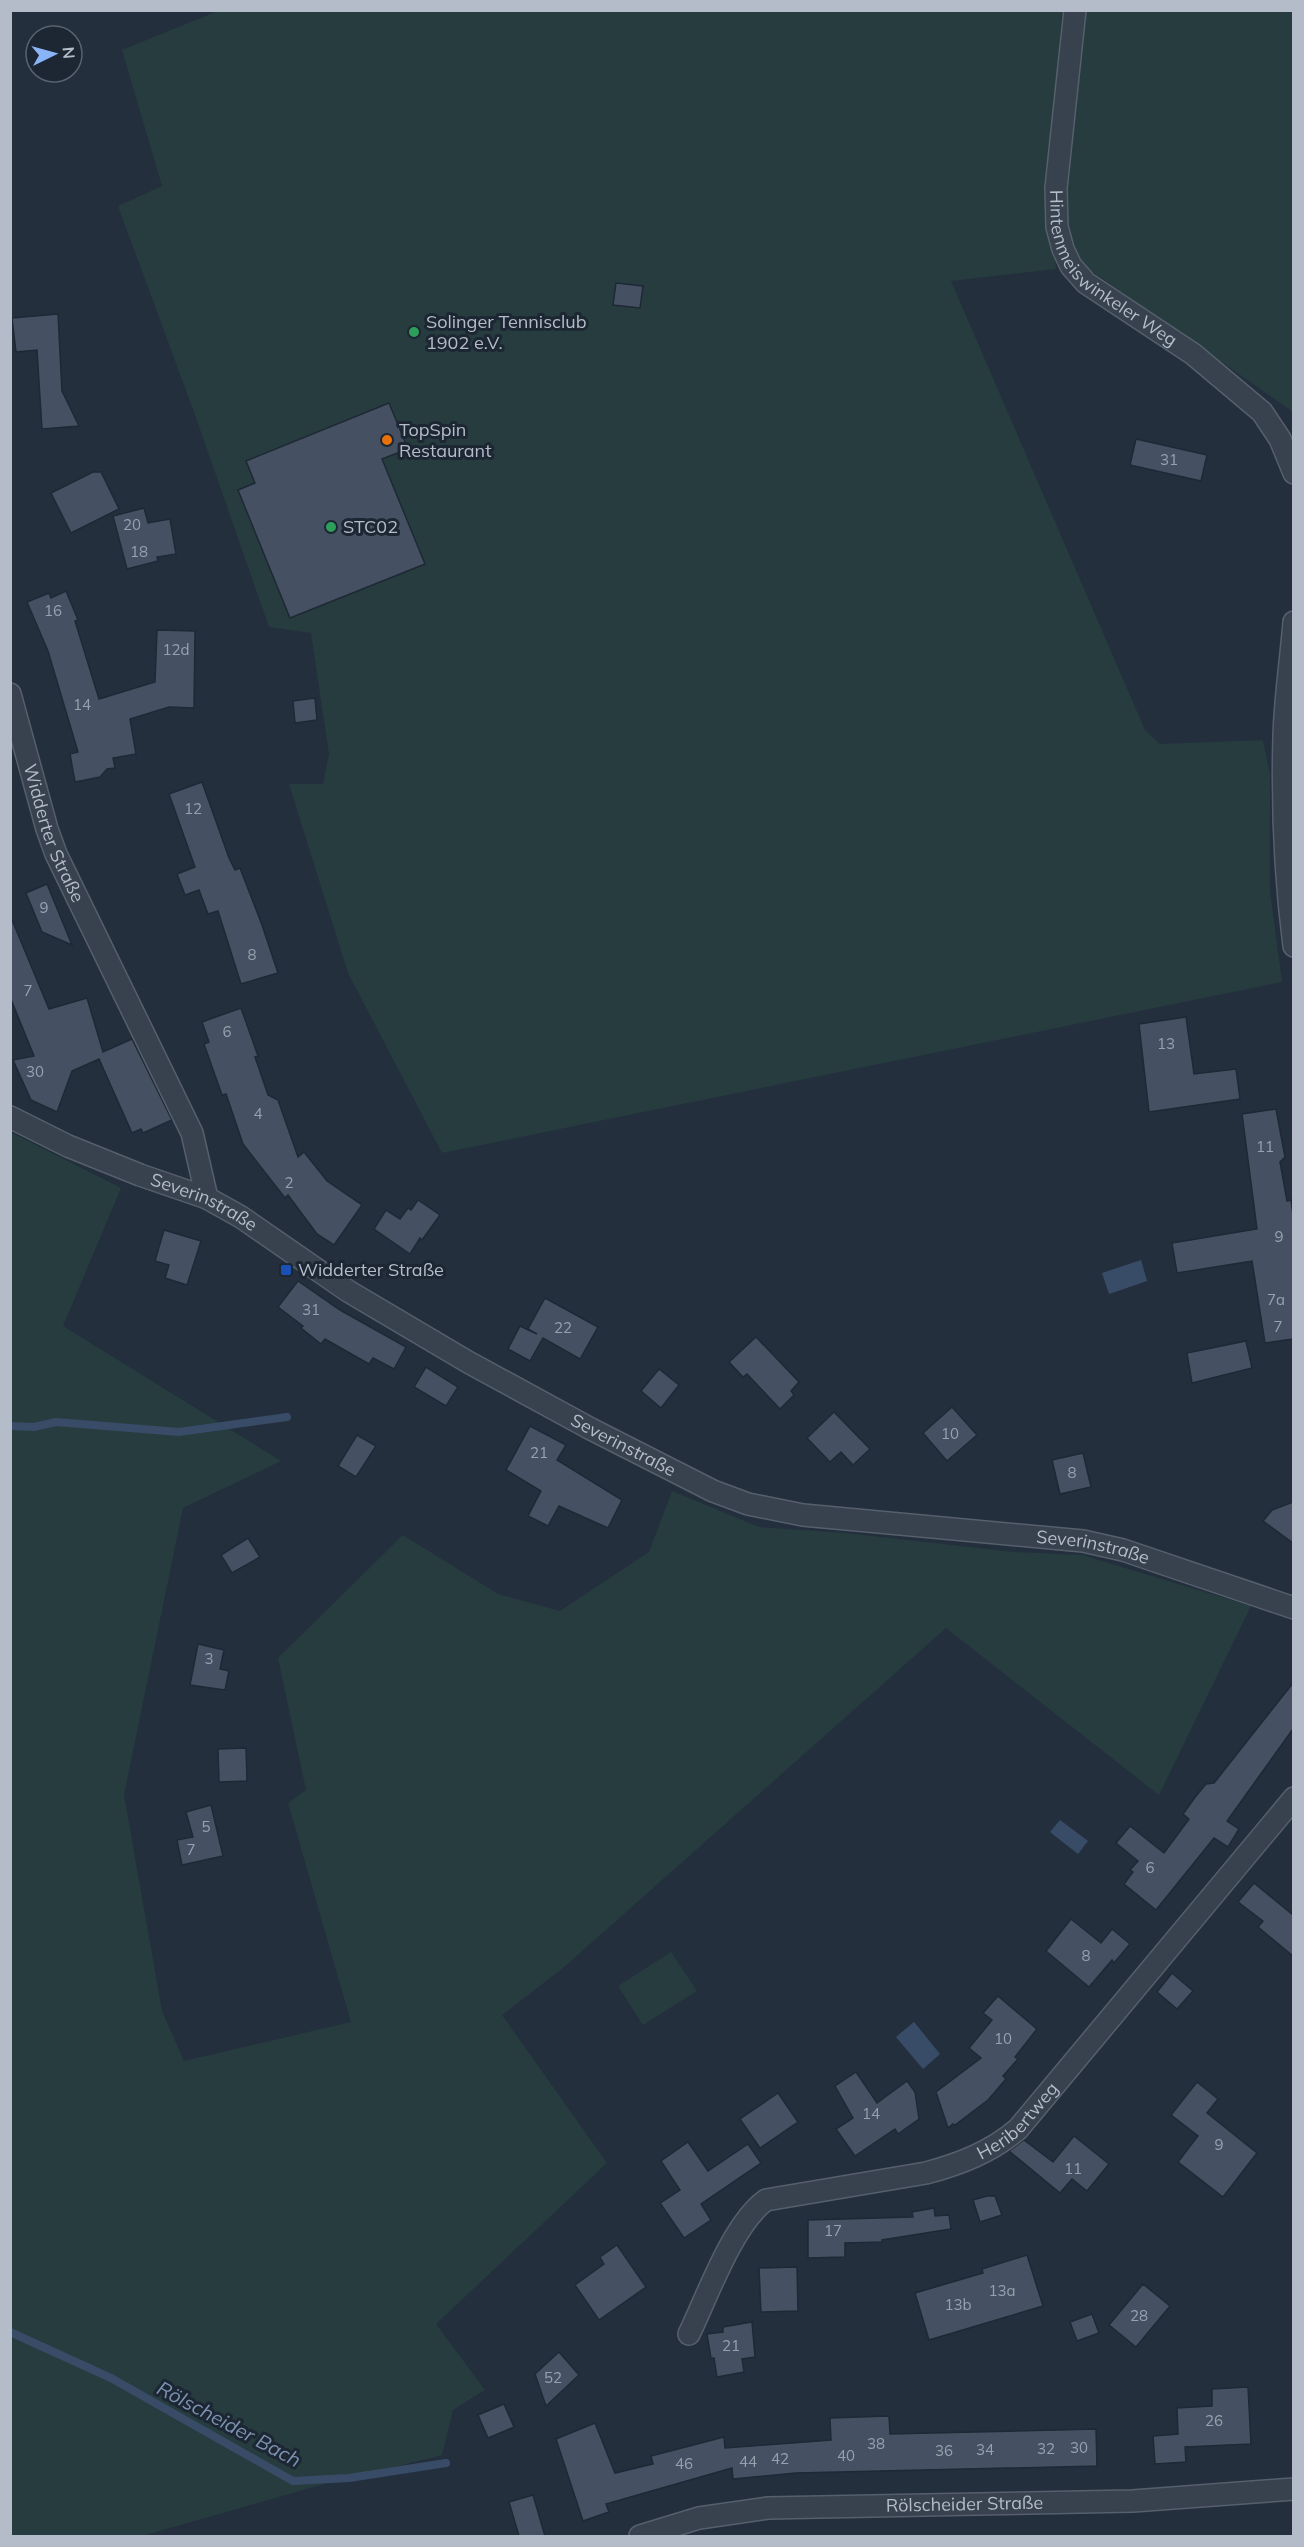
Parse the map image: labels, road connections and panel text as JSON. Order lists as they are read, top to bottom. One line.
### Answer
{"streets":{"street":["Hintenmeiswinkeler Weg","Widderter Straße","Severinstraße","Heribertweg","Rölscheider Straße"]},"crossings":[["Widderter Straße","Severinstraße"]],"water":["Rölscheider Bach"],"places":{"other":["Solinger Tennisclub 1902 e.V.","TopSpin Restaurant","STC02"],"transit":["Widderter Straße"]},"house_numbers":["31","20","18","16","12d","14","12","9","8","7","6","13","30","4","11","2","9","7a","31","7","22","10","21","8","3","5","7","6","8","10","14","9","11","17","13a","13b","28","21","52","26","38","30","32","34","36","40","42","44","46"],"north":"right"}
